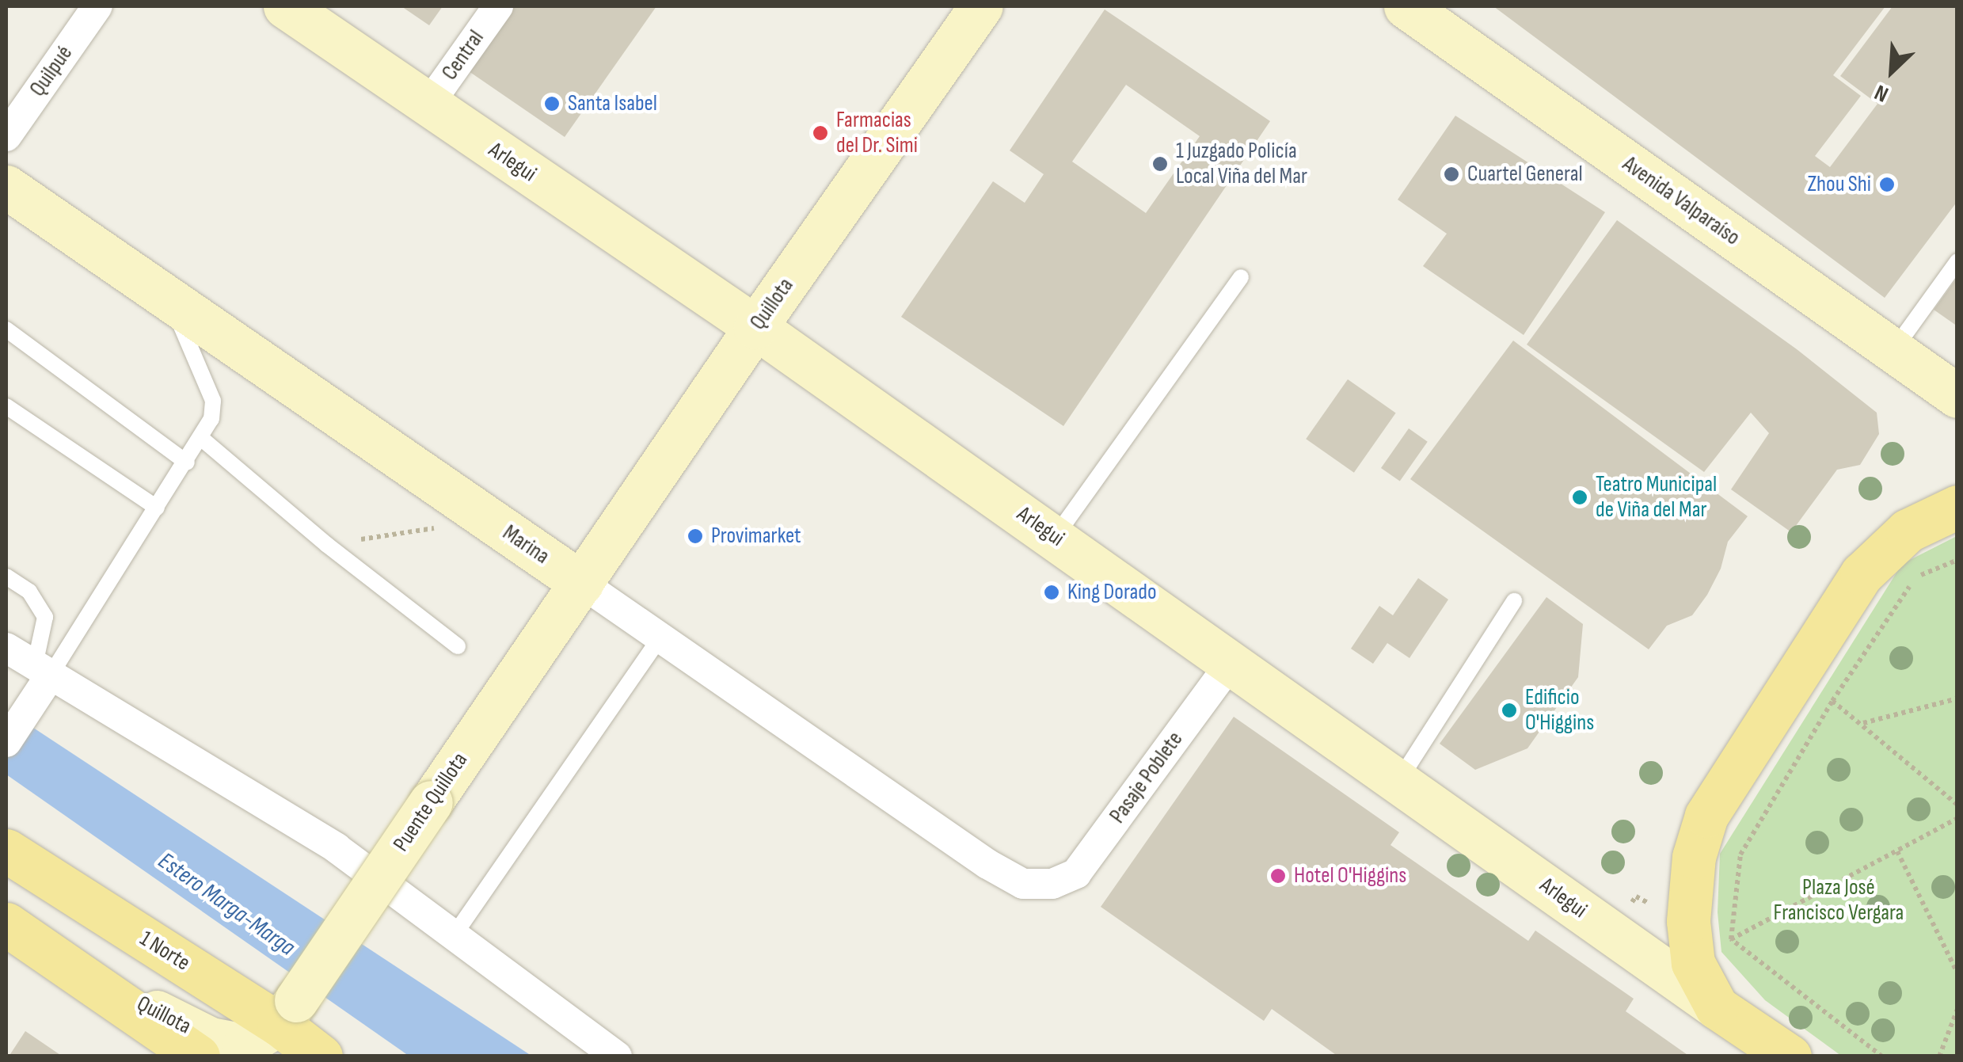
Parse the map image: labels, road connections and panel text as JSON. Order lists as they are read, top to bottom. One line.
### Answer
{"streets":{"main road":["Arlegui","Avenida Valparaíso","Quillota","Marina","Puente Quillota","1 Norte"],"street":["Central","Quilpué","Pasaje Poblete"]},"crossings":[["Central","Arlegui"],["Arlegui","Quillota"],["Arlegui","Pasaje Poblete"],["Quillota","Marina"],["Quillota","Puente Quillota"],["Quillota","1 Norte"],["Marina","Pasaje Poblete"],["Marina","Puente Quillota"],["Puente Quillota","1 Norte"]],"water":["Estero Marga-Marga"],"parks":["Plaza José Francisco Vergara"],"places":["Santa Isabel","Farmacias del Dr. Simi","1 Juzgado Policía Local Viña del Mar","Cuartel General","Zhou Shi","Teatro Municipal de Viña del Mar","Provimarket","King Dorado","Edificio O'Higgins","Hotel O'Higgins"],"north":"bottom left"}
